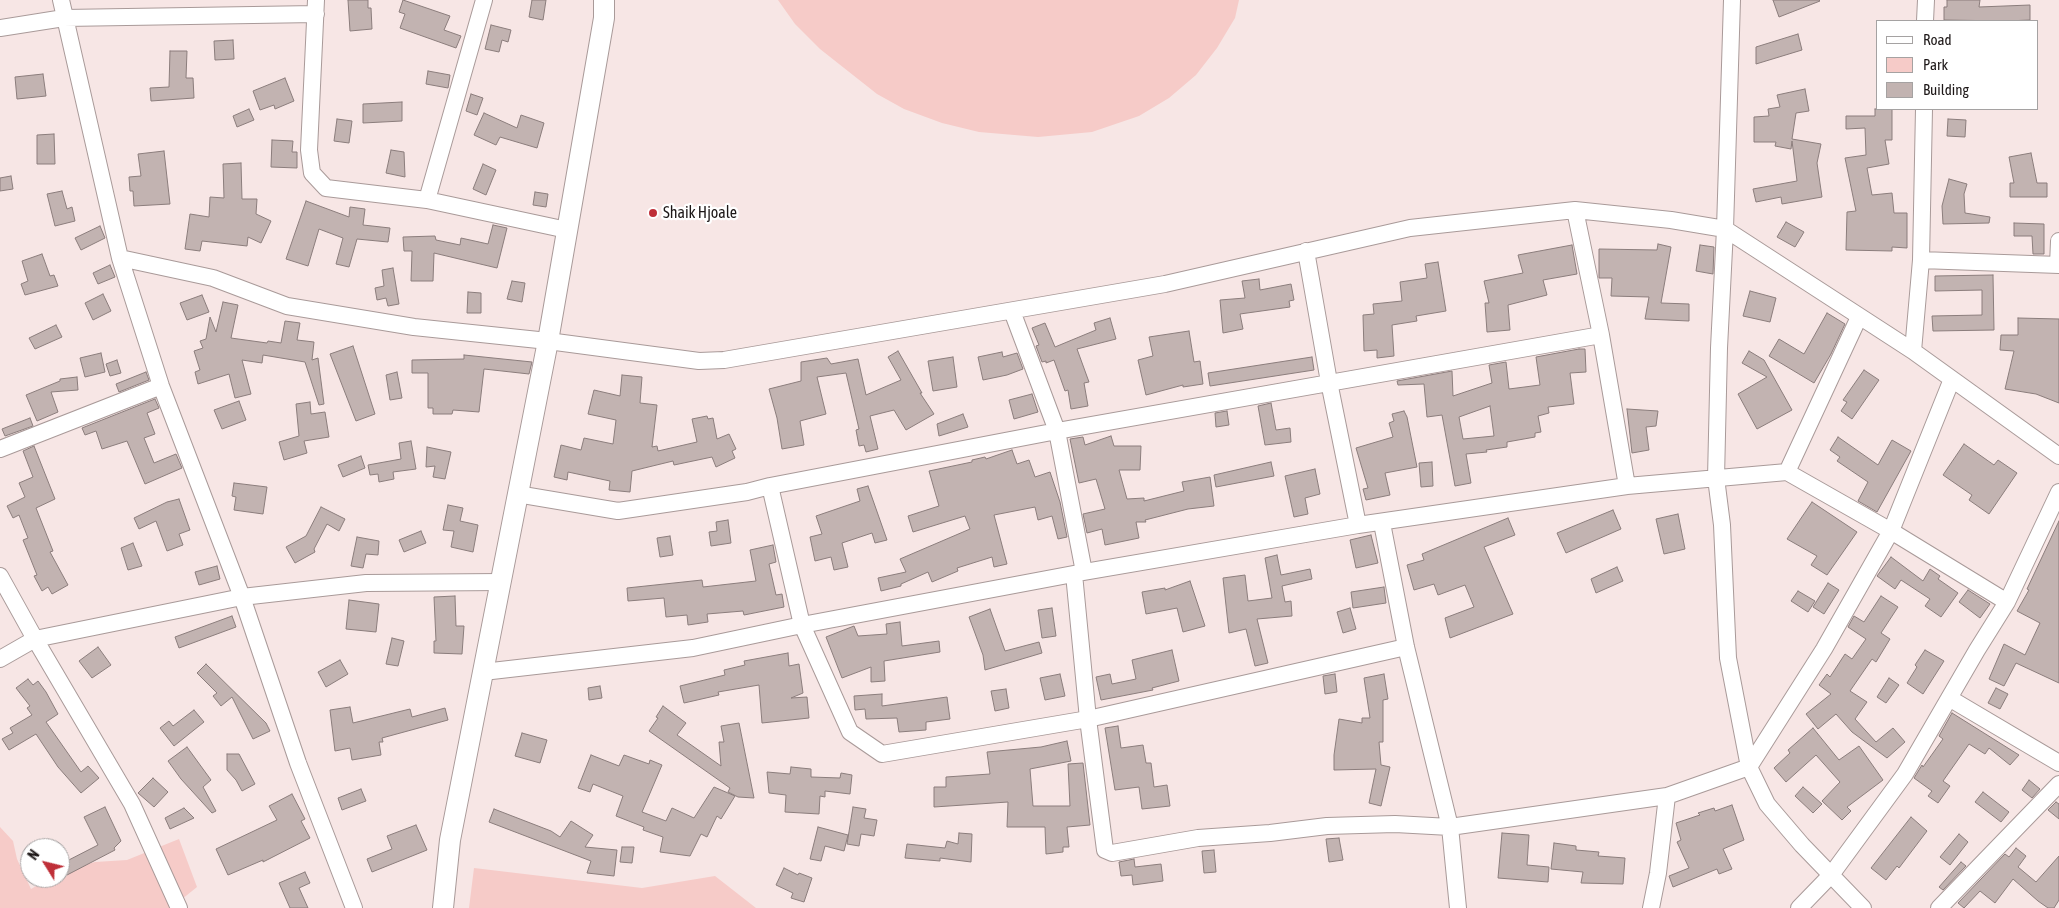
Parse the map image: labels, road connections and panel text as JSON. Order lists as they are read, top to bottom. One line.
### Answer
{"places":["Shaik Hjoale"],"legend":["Road","Park","Building"],"north":"top left"}
